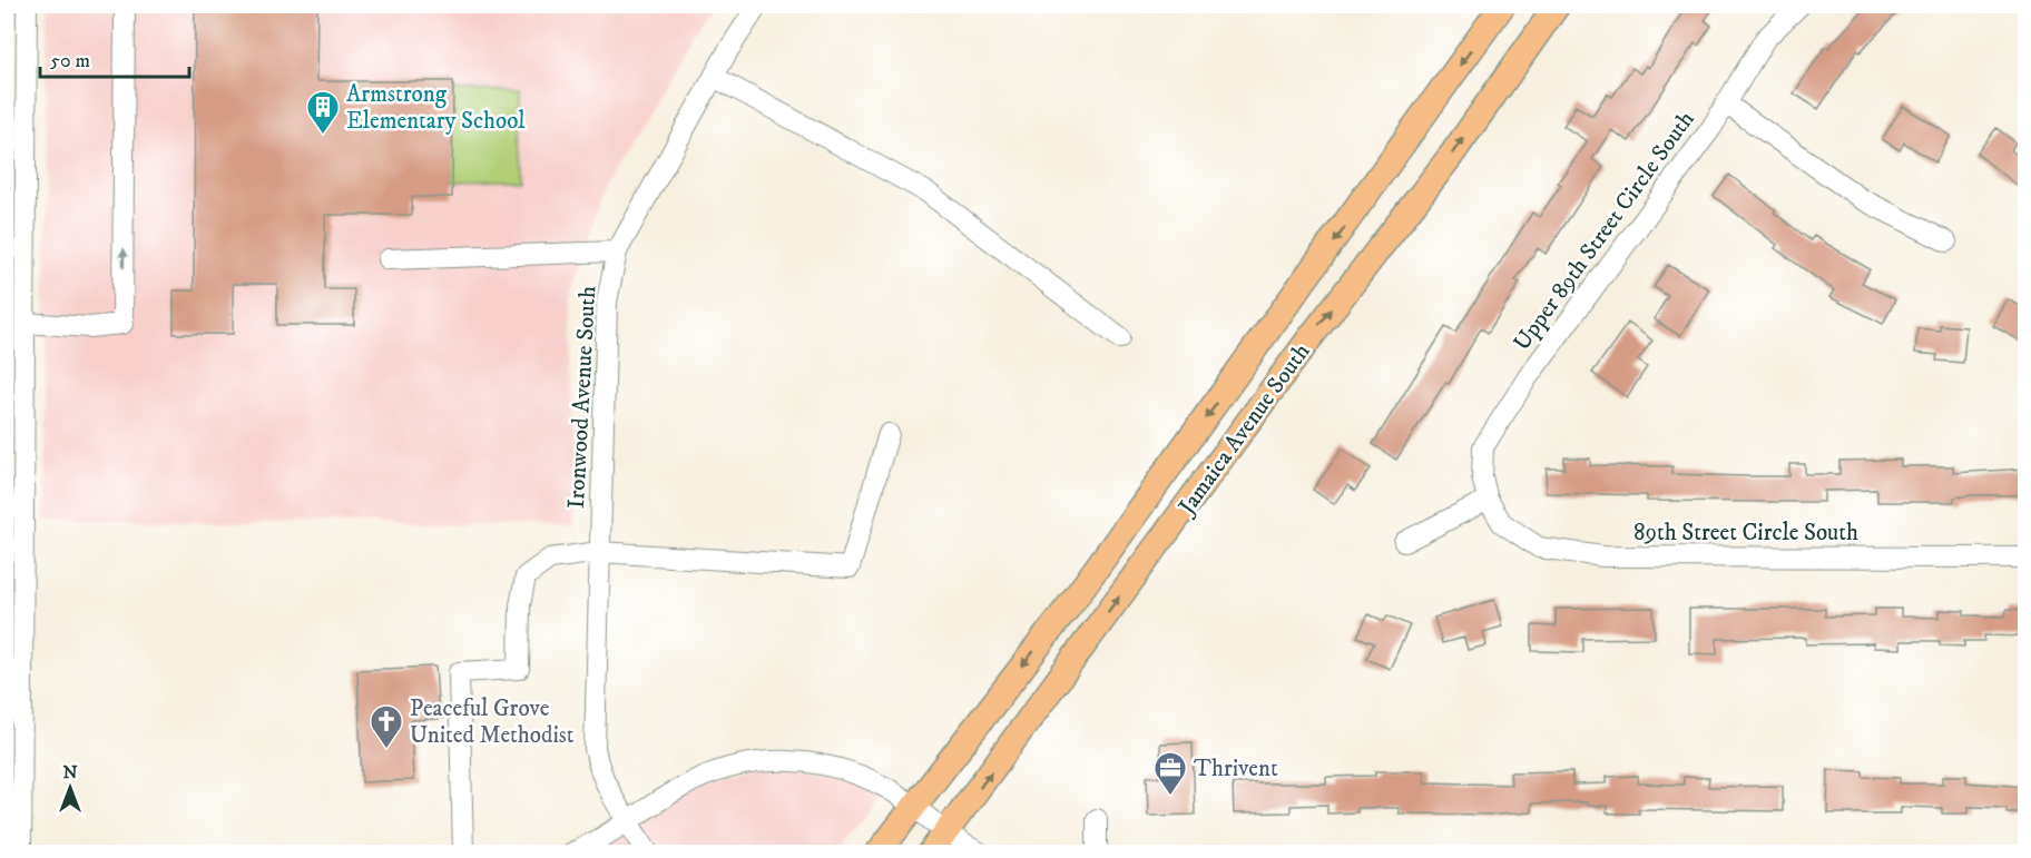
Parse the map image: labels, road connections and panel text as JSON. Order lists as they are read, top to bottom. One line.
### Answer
{"streets":{"main road":["Jamaica Avenue South"],"street":["Upper 89th Street Circle South","Ironwood Avenue South","89th Street Circle South"]},"crossings":[["Upper 89th Street Circle South","89th Street Circle South"]],"places":{"building":["Armstrong Elementary School"],"church":["Peaceful Grove United Methodist"],"office":["Thrivent"]},"scale_bar":"50 m","north":"top"}
